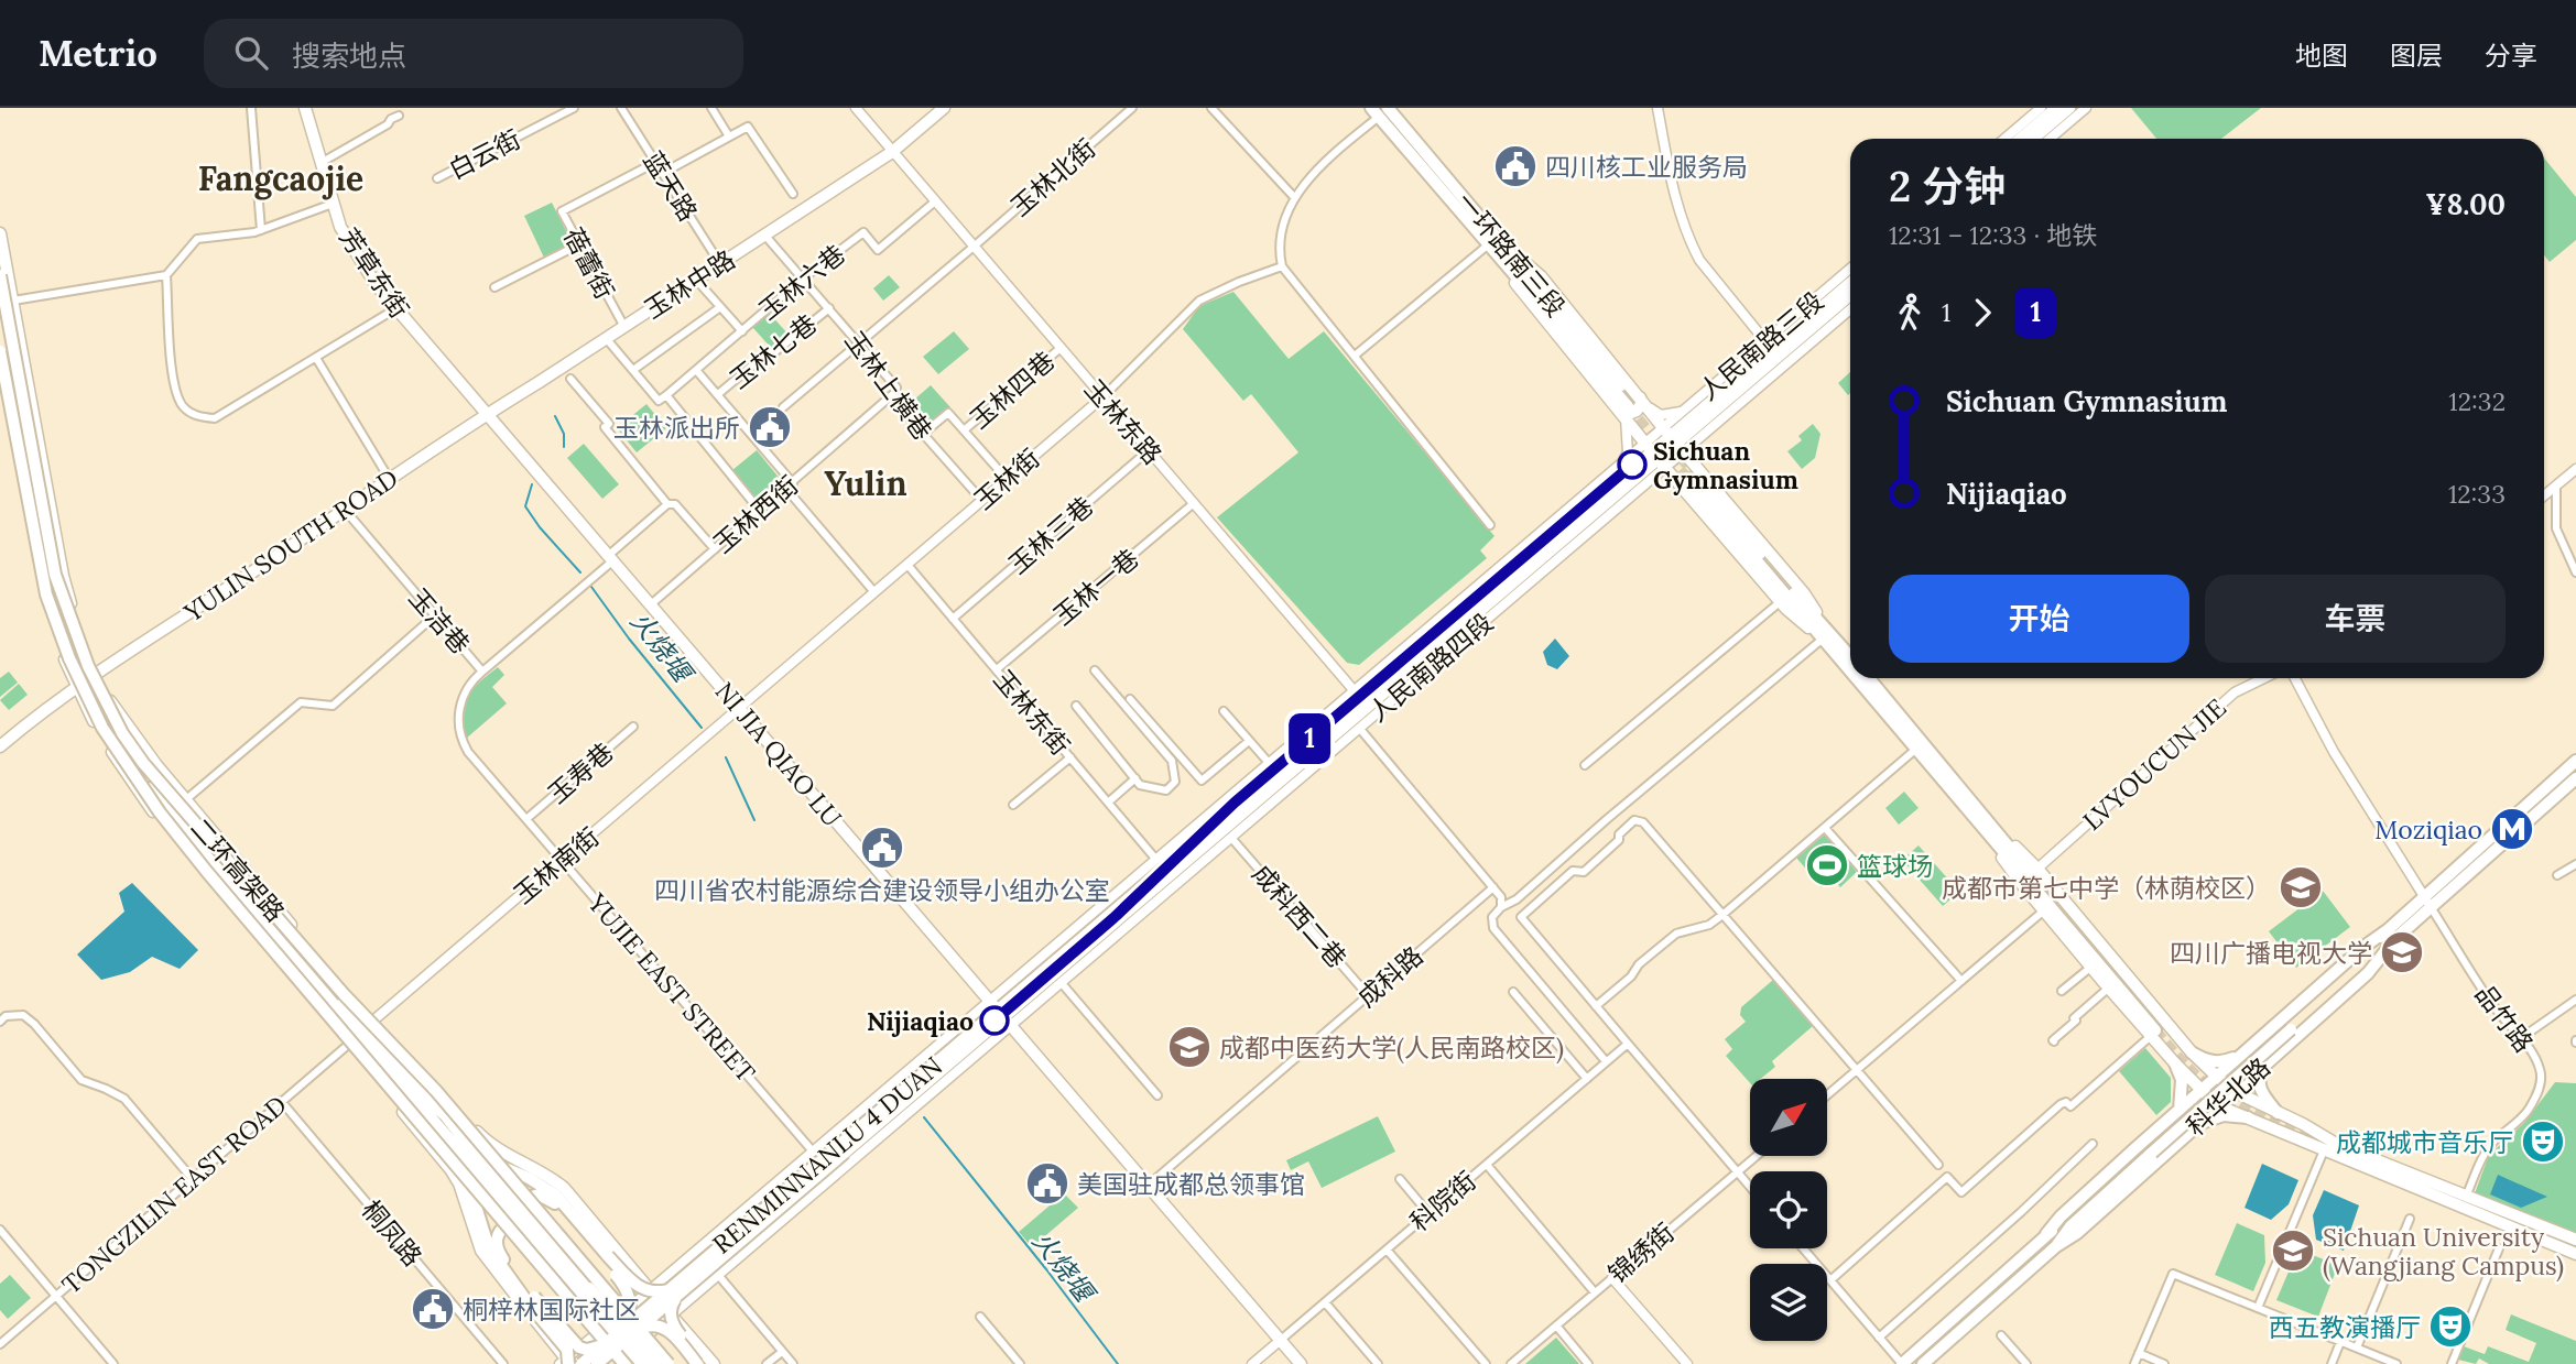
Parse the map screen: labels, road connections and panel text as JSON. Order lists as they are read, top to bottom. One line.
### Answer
{"streets":{"main road":["一环路南三段","芳草东街","玉林中路","YULIN SOUTH ROAD","NI JIA QIAO LU","二环高架路","科华北路","RENMINNANLU 4 DUAN"],"street":["白云街","玉林北街","蓝天路","蓓蕾街","玉林六巷","人民南路三段","玉林七巷","玉林上横巷","玉林四巷","玉林东路","玉林街","玉林西街","玉林三巷","玉林一巷","玉洁巷","人民南路四段","玉林东街","LVYOUCUN JIE","玉寿巷","玉林南街","成科西二巷","成科路","YUJIE EAST STREET","品竹路","TONGZILIN EAST ROAD","科院街","桐凤路","锦绣街"]},"crossings":[["玉林北街","玉林上横巷"],["玉林北街","玉林东路"],["蓝天路","蓓蕾街"],["蓝天路","玉林中路"],["蓓蕾街","玉林中路"],["芳草东街","玉林中路"],["芳草东街","YULIN SOUTH ROAD"],["芳草东街","NI JIA QIAO LU"],["玉林六巷","玉林上横巷"],["玉林六巷","玉林东路"],["玉林中路","玉林上横巷"],["玉林中路","玉林东路"],["玉林中路","YULIN SOUTH ROAD"],["玉林中路","NI JIA QIAO LU"],["人民南路三段","人民南路四段"],["人民南路三段","RENMINNANLU 4 DUAN"],["玉林七巷","玉林上横巷"],["玉林上横巷","玉林街"],["玉林上横巷","玉林西街"],["玉林四巷","玉林东路"],["玉林东路","玉林街"],["玉林东路","玉林三巷"],["玉林东路","玉林一巷"],["玉林东路","人民南路四段"],["玉林街","玉林东街"],["玉林街","NI JIA QIAO LU"],["玉林街","玉林南街"],["玉林西街","NI JIA QIAO LU"],["玉林三巷","玉林东街"],["YULIN SOUTH ROAD","玉洁巷"],["YULIN SOUTH ROAD","NI JIA QIAO LU"],["玉林一巷","玉林东街"],["玉洁巷","NI JIA QIAO LU"],["玉洁巷","YUJIE EAST STREET"],["人民南路四段","玉林东街"],["人民南路四段","NI JIA QIAO LU"],["人民南路四段","成科西二巷"],["人民南路四段","YUJIE EAST STREET"],["人民南路四段","RENMINNANLU 4 DUAN"],["NI JIA QIAO LU","玉林南街"],["NI JIA QIAO LU","成科路"],["NI JIA QIAO LU","RENMINNANLU 4 DUAN"],["NI JIA QIAO LU","科院街"],["玉寿巷","YUJIE EAST STREET"],["玉林南街","YUJIE EAST STREET"],["成科西二巷","成科路"],["TONGZILIN EAST ROAD","桐凤路"]],"districts":["Fangcaojie","Yulin"],"water":["火烧堰"],"places":{"public building":["四川核工业服务局","玉林派出所","四川省农村能源综合建设领导小组办公室","美国驻成都总领事馆","桐梓林国际社区"],"other":["Sichuan Gymnasium","Nijiaqiao"],"metro station":["Moziqiao"],"sports":["篮球场"],"school or university":["成都市第七中学（林荫校区）","四川广播电视大学","成都中医药大学(人民南路校区)","Sichuan University (Wangjiang Campus)"],"theatre":["成都城市音乐厅","西五教演播厅"]},"lines":["metro line 1"],"north":"top right","page":{"header":"Metrio","search":"搜索地点","nav":["地图","图层","分享"],"on_map":"1","heading":["2 分钟","12:31 – 12:33 · 地铁","¥8.00"],"legs":["1","1"],"list":[{"name":"Sichuan Gymnasium","value":"12:32"},{"name":"Nijiaqiao","value":"12:33"}],"buttons":["开始","车票"]}}
